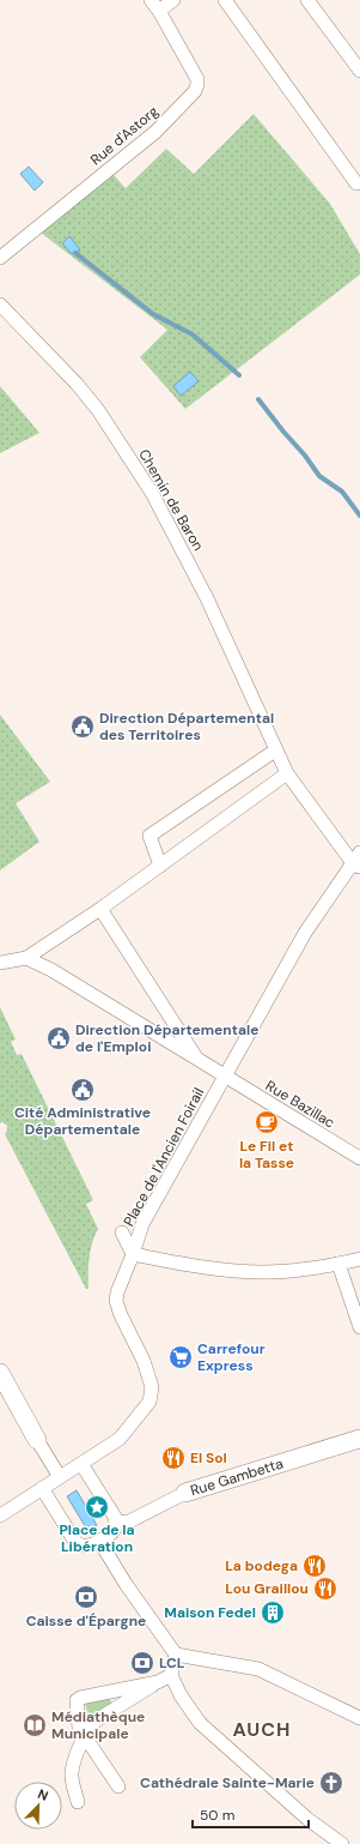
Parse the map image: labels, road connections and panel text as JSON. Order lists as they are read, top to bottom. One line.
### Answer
{"streets":{"main road":["Rue Gambetta"],"street":["Rue d'Astorg","Chemin de Baron","Rue Bazillac","Place de l'Ancien Foirail"]},"crossings":[["Chemin de Baron","Place de l'Ancien Foirail"],["Rue Bazillac","Place de l'Ancien Foirail"]],"districts":["AUCH"],"places":{"public building":["Direction Départemental des Territoires","Direction Départementale de l'Emploi","Cité Administrative Départementale"],"cafe":["Le Fil et la Tasse"],"supermarket":["Carrefour Express"],"restaurant":["El Sol","La bodega","Lou Graillou"],"place":["Place de la Libération"],"bank":["Caisse d'Épargne","LCL"],"building":["Maison Fedel"],"library":["Médiathèque Municipale"],"church":["Cathédrale Sainte-Marie"]},"scale_bar":"50 m","north":"top right"}
